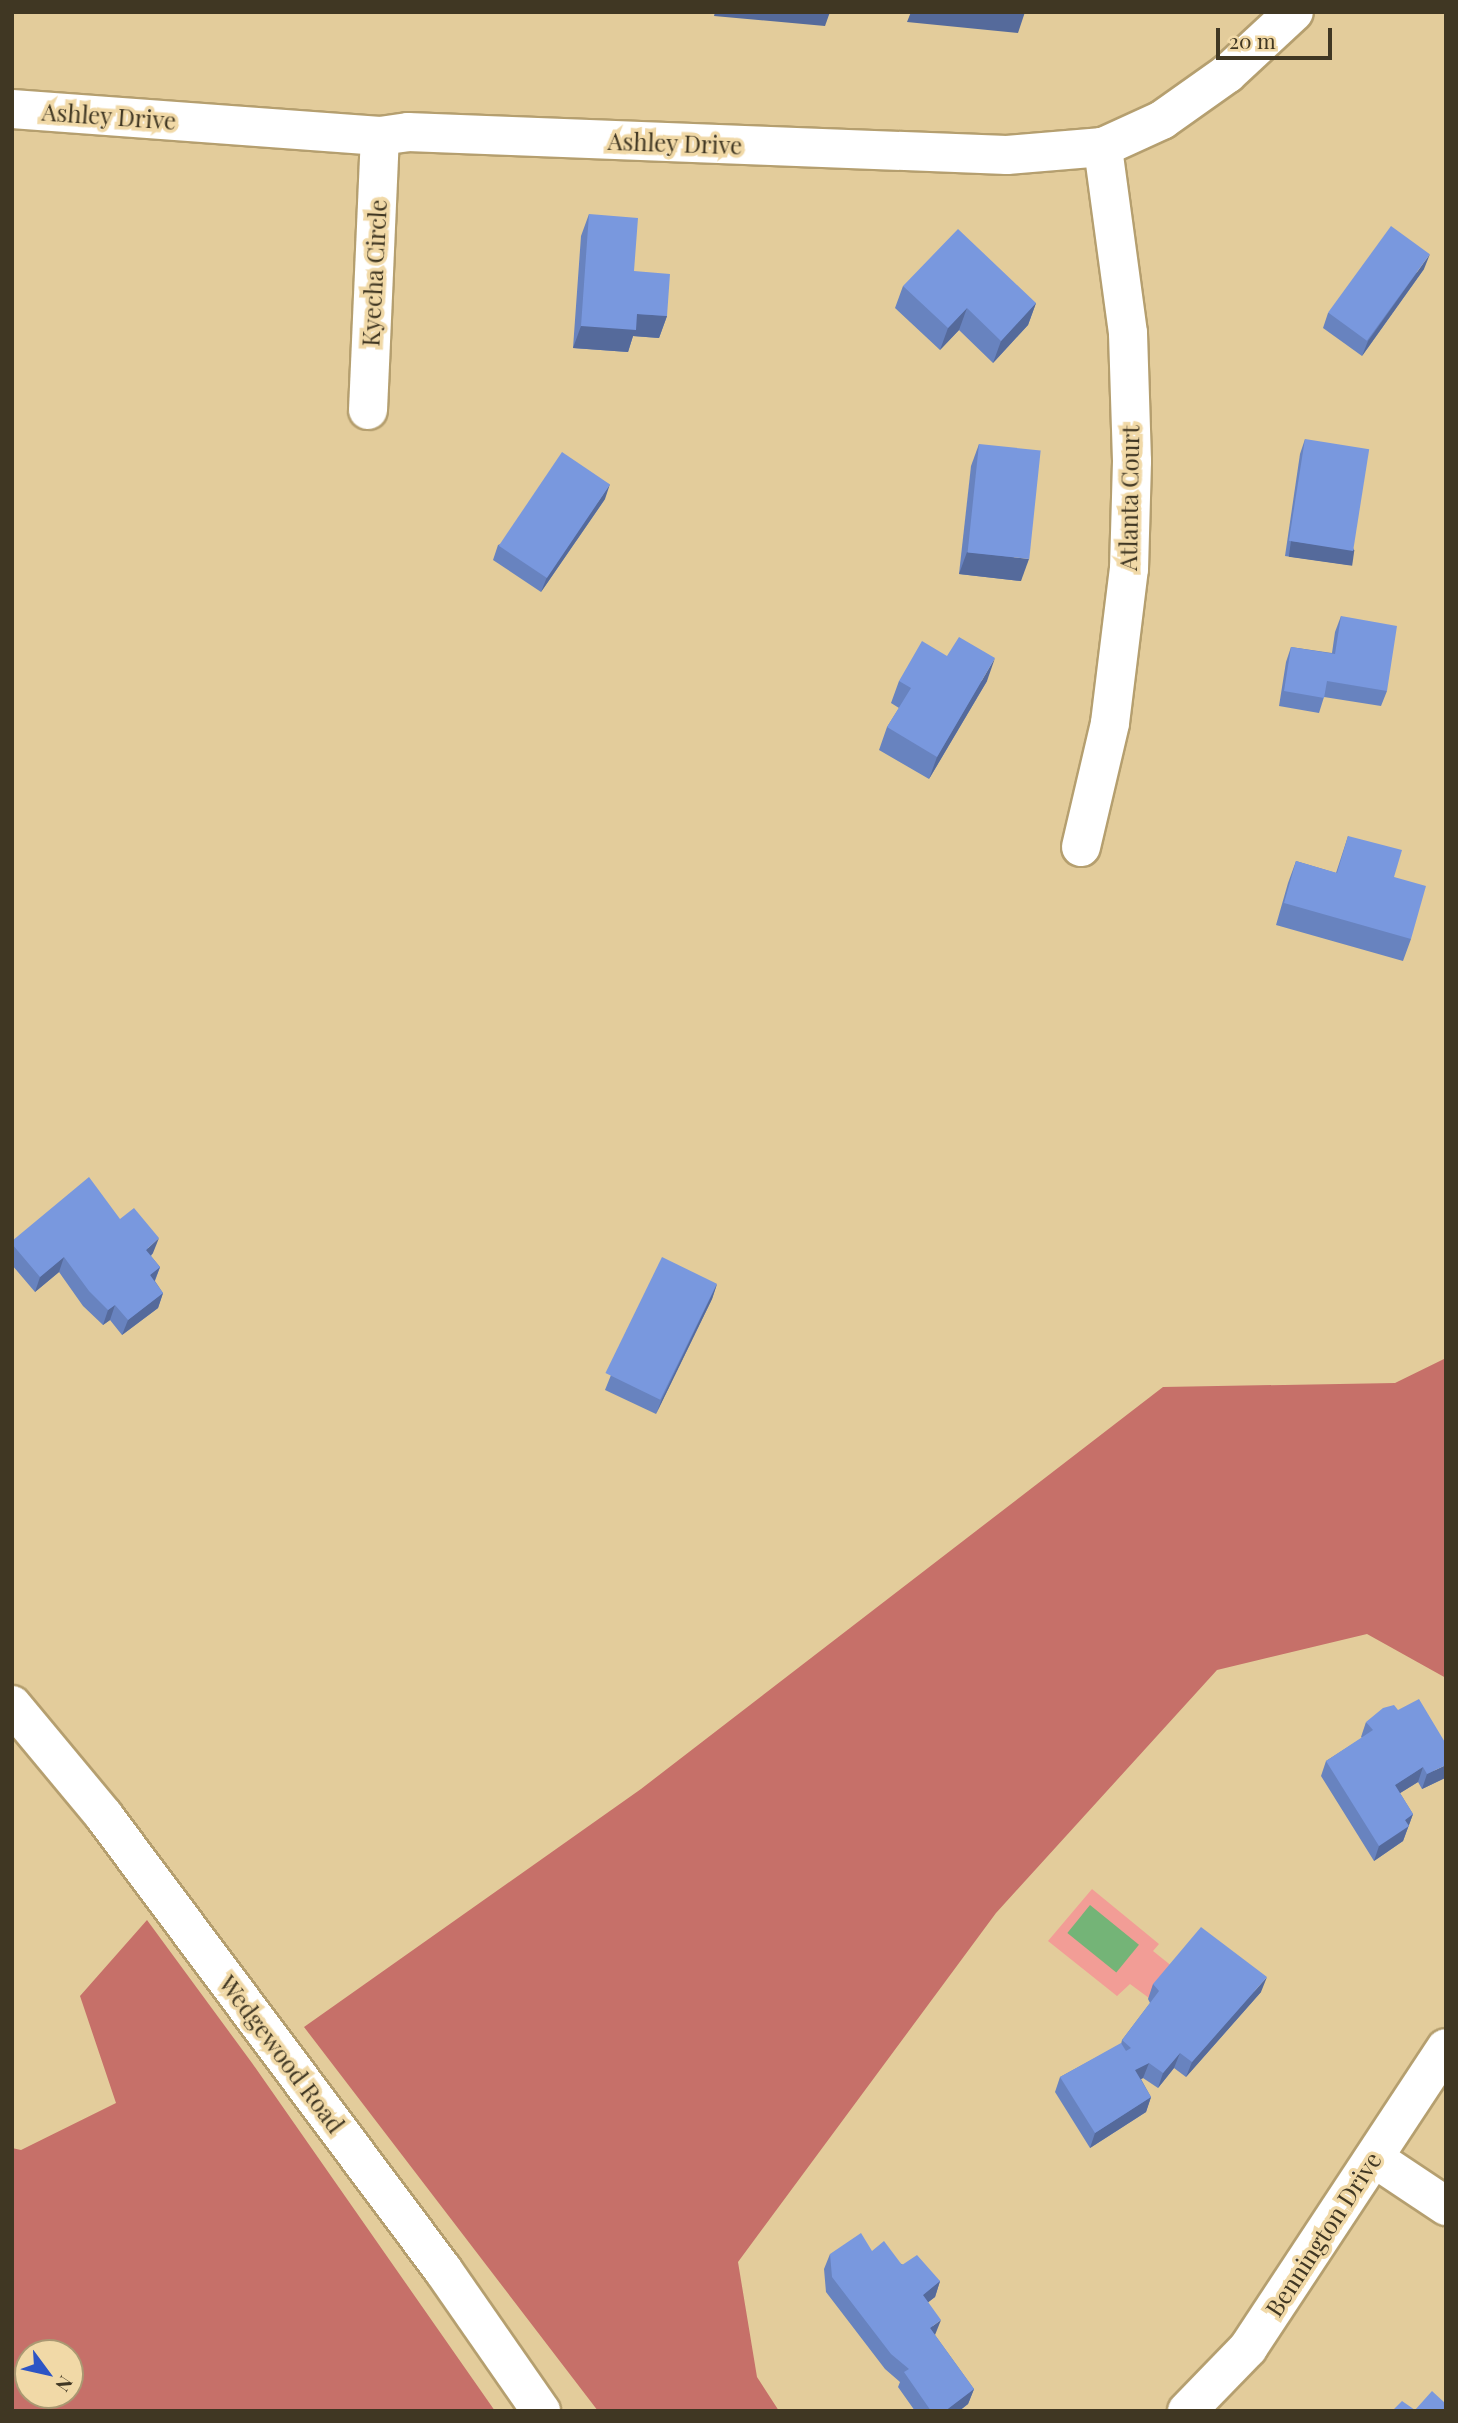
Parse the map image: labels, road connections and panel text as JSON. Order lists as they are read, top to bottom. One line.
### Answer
{"streets":{"street":["Ashley Drive","Kyecha Circle","Atlanta Court","Wedgewood Road","Bennington Drive"]},"crossings":[["Ashley Drive","Kyecha Circle"],["Ashley Drive","Atlanta Court"]],"scale_bar":"20 m","north":"bottom right"}
